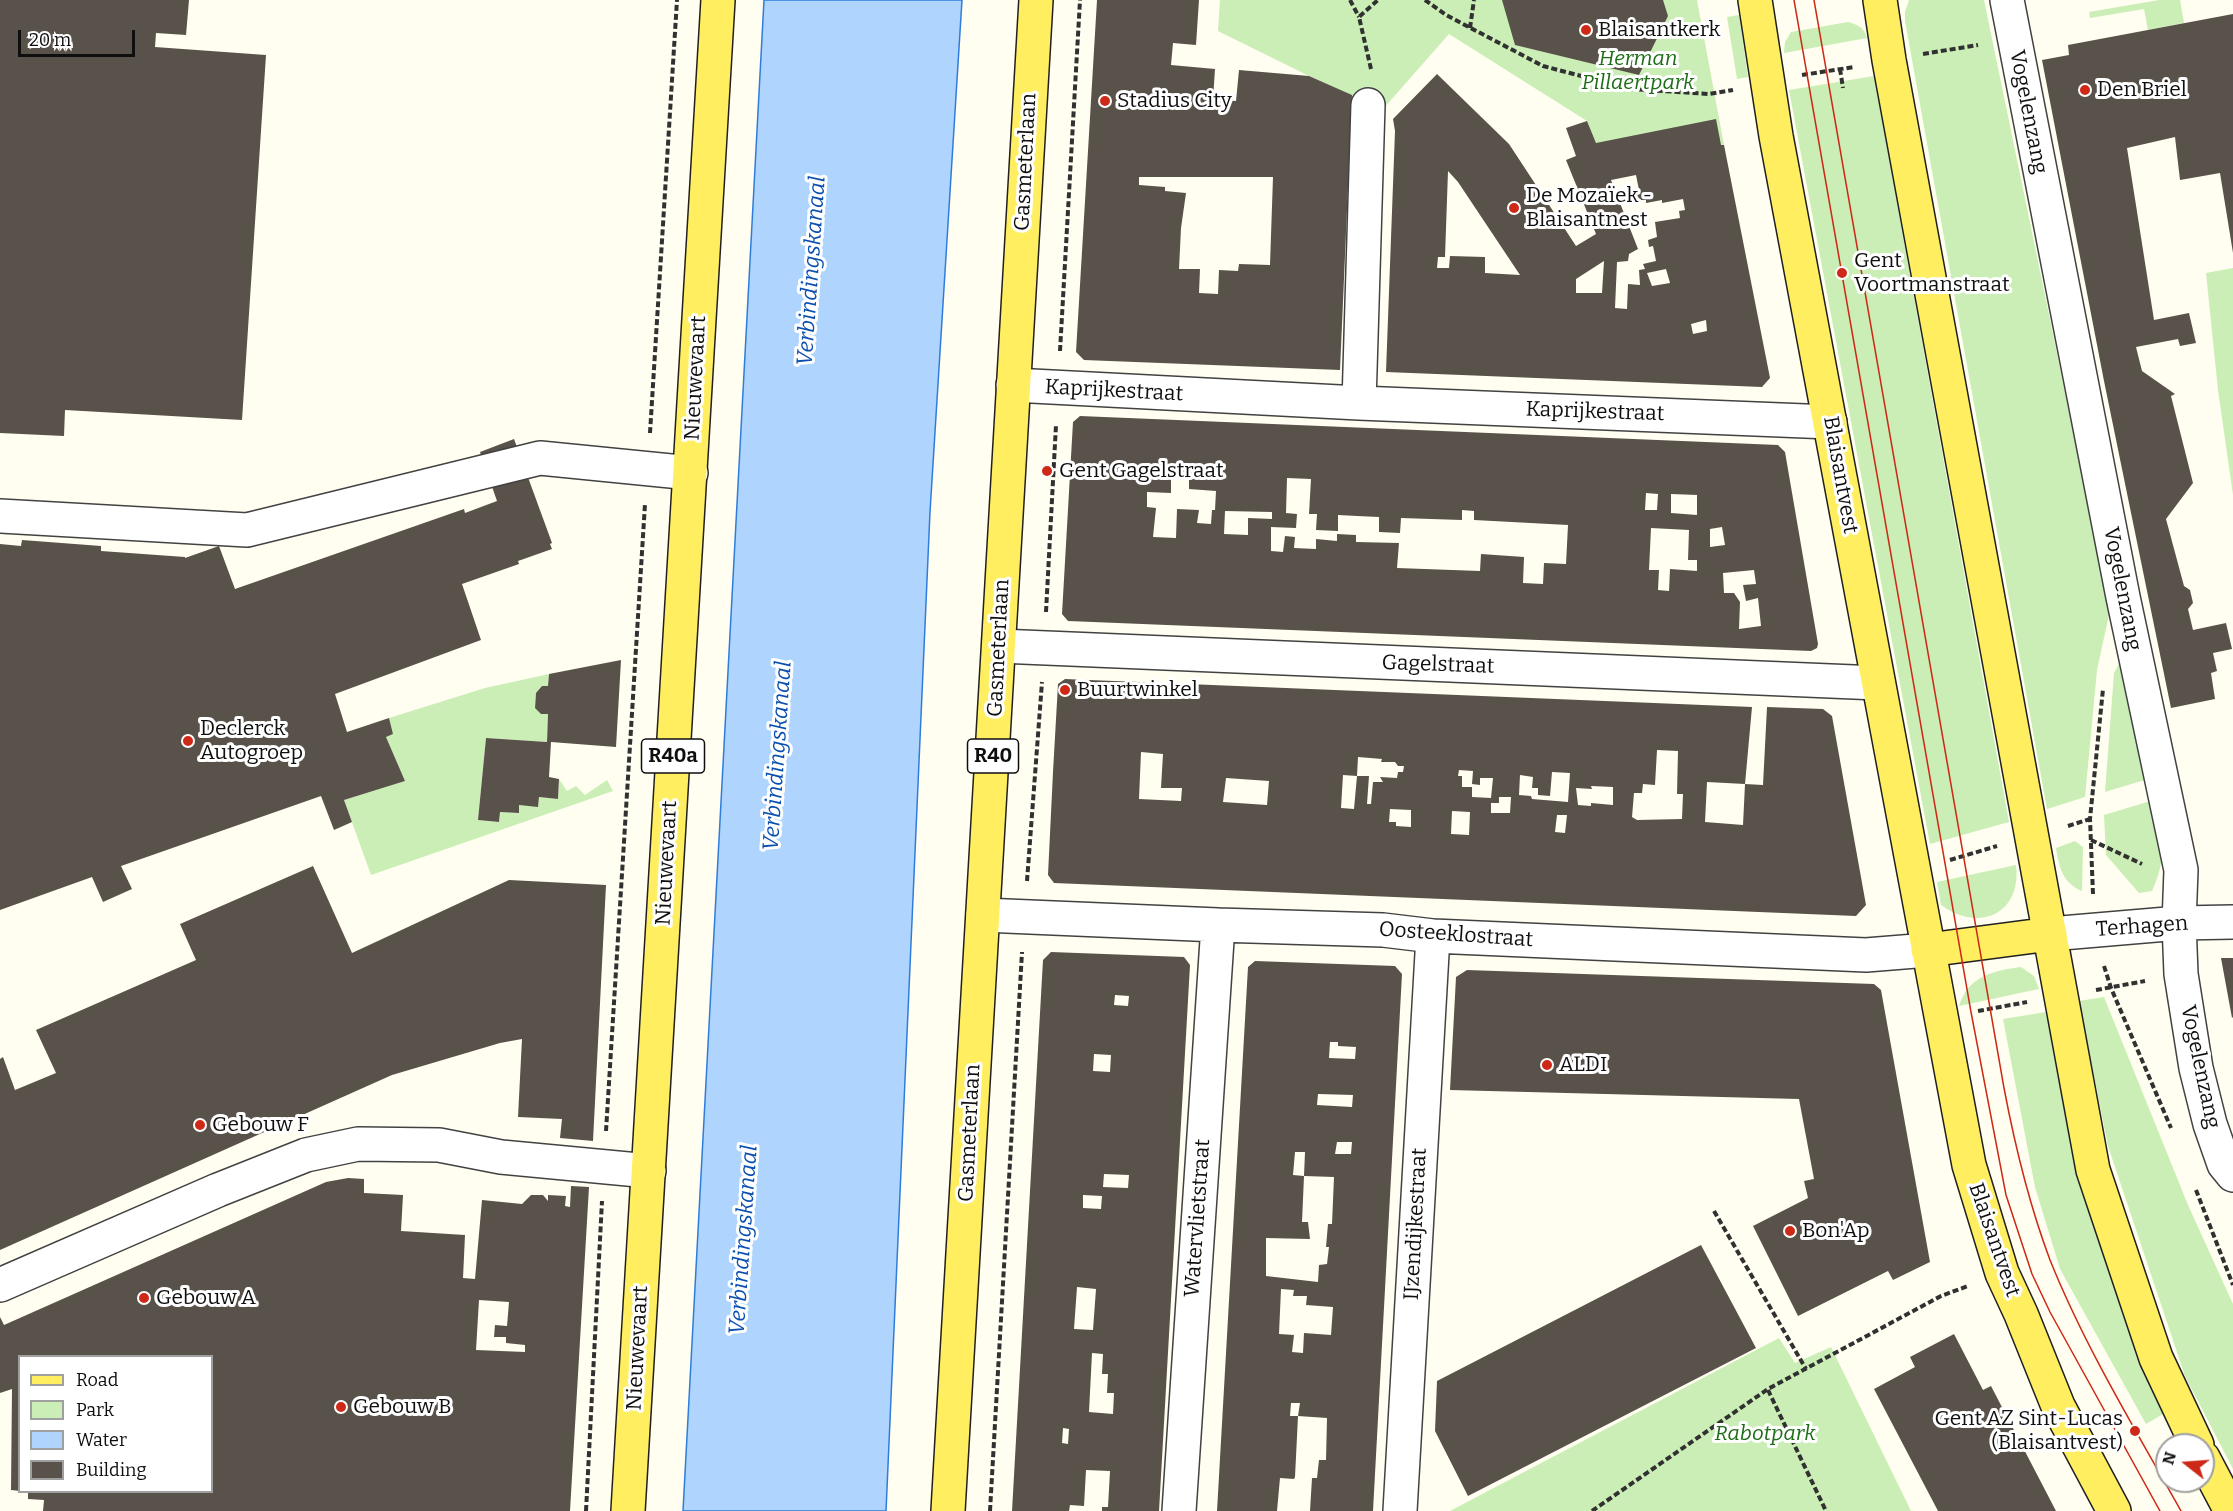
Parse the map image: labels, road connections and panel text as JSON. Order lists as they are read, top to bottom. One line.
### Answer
{"streets":{"main road":["Gasmeterlaan","Nieuwevaart","Blaisantvest","R40a","R40"],"street":["Vogelenzang","Kaprijkestraat","Gagelstraat","Terhagen","Oosteeklostraat","Watervlietstraat","IJzendijkestraat"]},"crossings":[["Vogelenzang","Terhagen"],["Gasmeterlaan","Kaprijkestraat"],["Gasmeterlaan","Gagelstraat"],["Gasmeterlaan","Oosteeklostraat"],["Kaprijkestraat","Blaisantvest"],["Blaisantvest","Gagelstraat"],["Blaisantvest","Oosteeklostraat"],["Oosteeklostraat","Watervlietstraat"],["Oosteeklostraat","IJzendijkestraat"]],"water":["Verbindingskanaal"],"parks":["Herman Pillaertpark","Rabotpark"],"places":["Blaisantkerk","Den Briel","Stadius City","De Mozaïek - Blaisantnest","Gent Voortmanstraat","Gent Gagelstraat","Buurtwinkel","Declerck Autogroep","ALDI","Gebouw F","Bon'Ap","Gebouw A","Gebouw B","Gent AZ Sint-Lucas (Blaisantvest)"],"legend":["Road","Park","Water","Building"],"scale_bar":"20 m","north":"left"}
